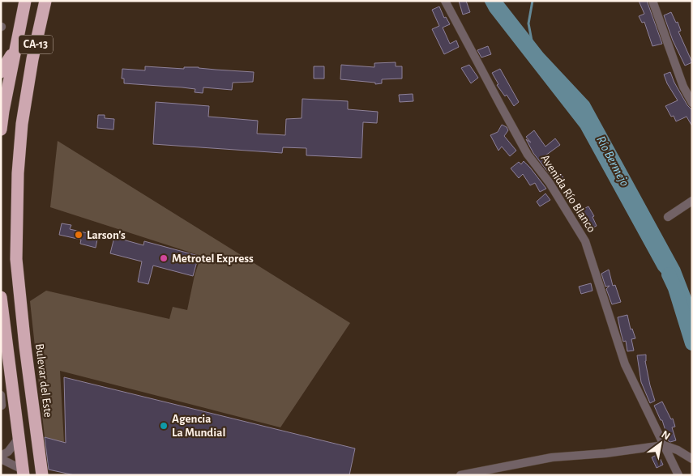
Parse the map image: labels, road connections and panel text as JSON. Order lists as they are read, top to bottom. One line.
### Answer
{"streets":{"highway":["CA-13","Bulevar del Este"],"street":["Avenida Río Blanco"]},"water":["Río Bermejo"],"places":["Larson's","Metrotel Express","Agencia La Mundial"],"north":"top right"}
